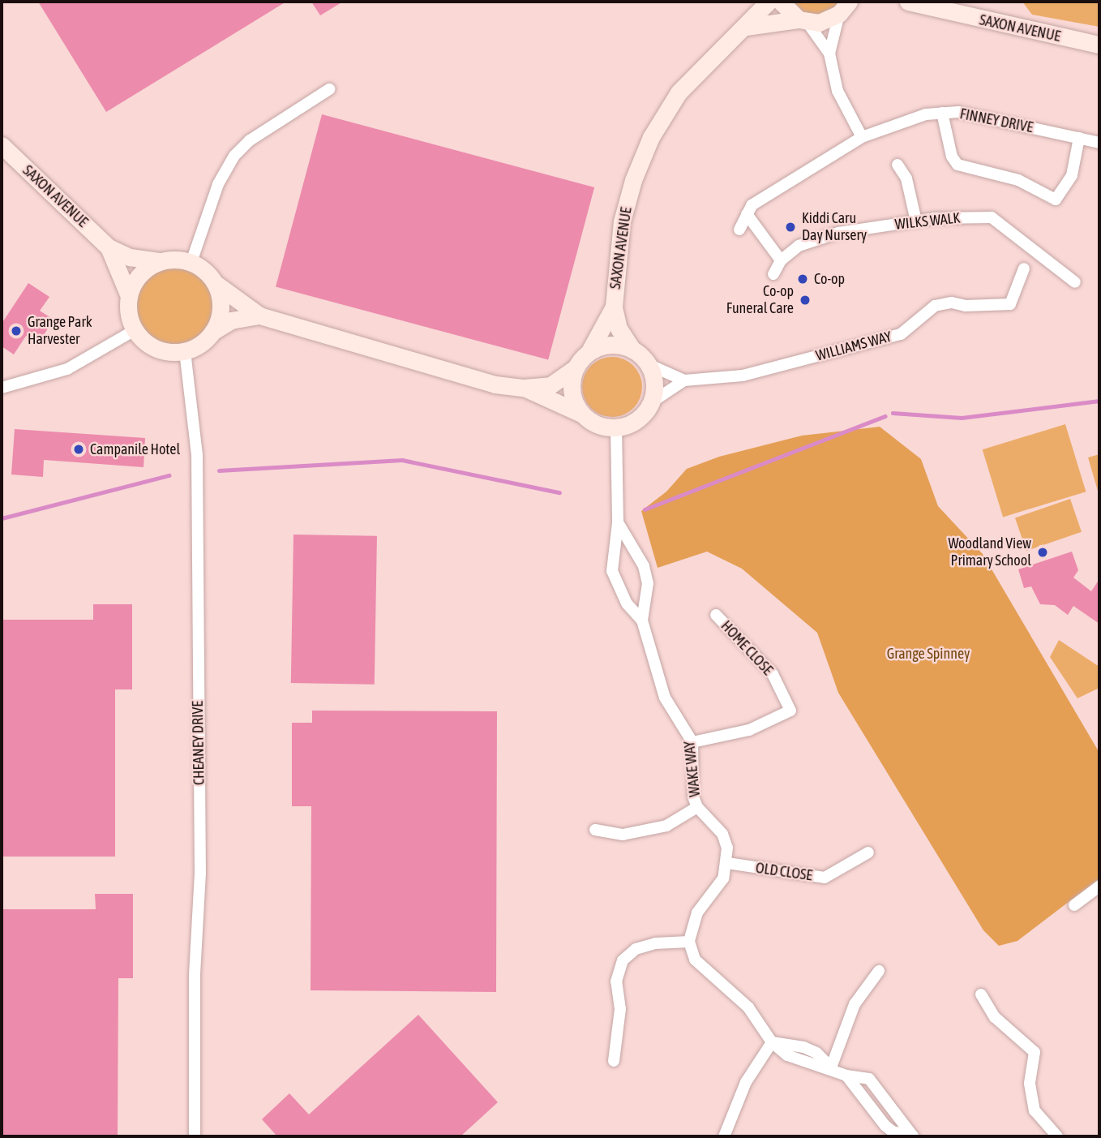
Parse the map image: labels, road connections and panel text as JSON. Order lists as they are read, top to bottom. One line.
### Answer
{"streets":{"street":["SAXON AVENUE","FINNEY DRIVE","WILKS WALK","WILLIAMS WAY","HOME CLOSE","CHEANEY DRIVE","WAKE WAY","OLD CLOSE"]},"crossings":[["SAXON AVENUE","WILLIAMS WAY"],["SAXON AVENUE","CHEANEY DRIVE"],["SAXON AVENUE","WAKE WAY"],["WILLIAMS WAY","WAKE WAY"],["HOME CLOSE","WAKE WAY"],["WAKE WAY","OLD CLOSE"]],"parks":["Grange Spinney"],"places":["Kiddi Caru Day Nursery","Co-op","Co-op Funeral Care","Grange Park Harvester","Campanile Hotel","Woodland View Primary School"]}
